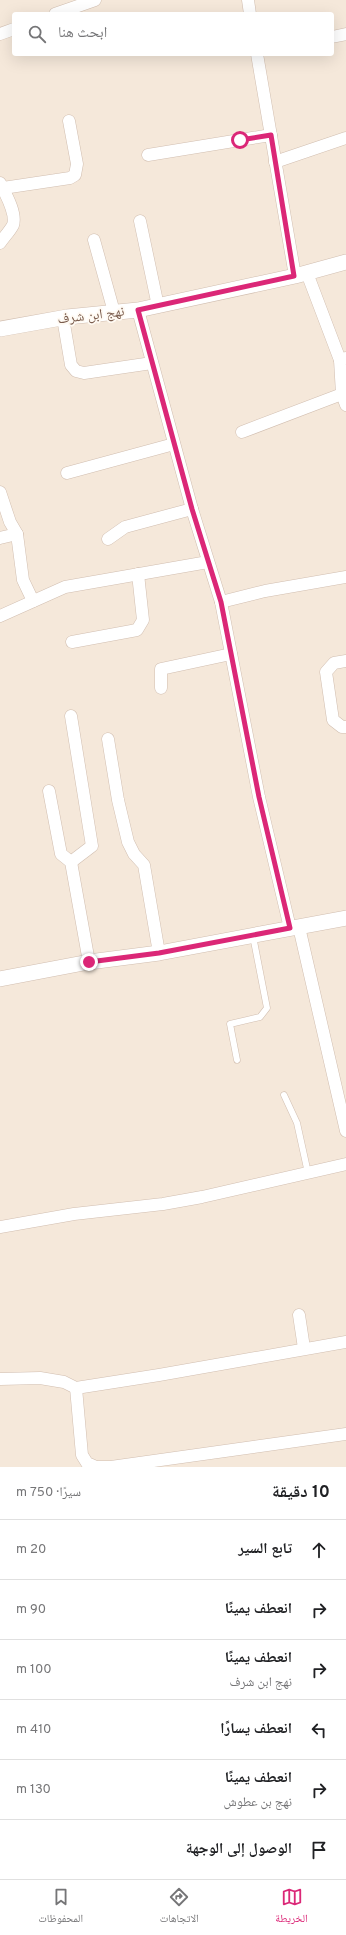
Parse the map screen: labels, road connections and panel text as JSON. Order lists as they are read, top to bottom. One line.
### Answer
{"streets":{"street":["نهج ابن شرف"]},"page":{"search":"ابحث هنا","heading":["10 دقيقة","سيرًا · 750 m"],"list":[["تابع السير","20 m"],["انعطف يمينًا","90 m"],["انعطف يمينًا","نهج ابن شرف","100 m"],["انعطف يسارًا","410 m"],["انعطف يمينًا","نهج بن عطوش","130 m"],"الوصول إلى الوجهة"],"nav":["الخريطة","الاتجاهات","المحفوظات"]}}
